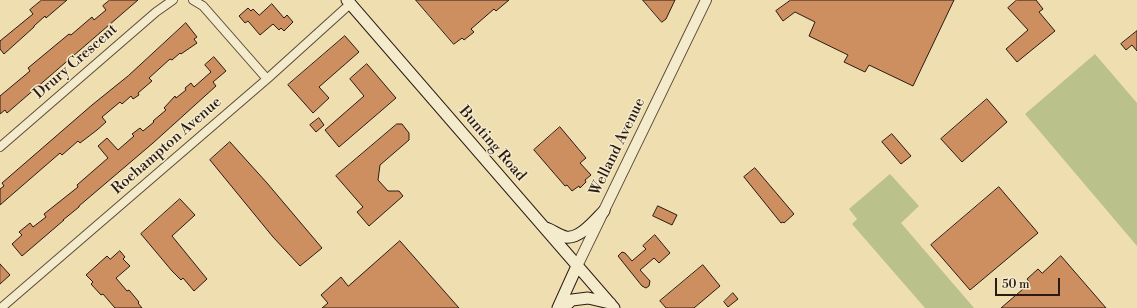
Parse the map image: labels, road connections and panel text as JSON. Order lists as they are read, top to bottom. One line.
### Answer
{"streets":{"main road":["Bunting Road","Welland Avenue"],"street":["Drury Crescent","Roehampton Avenue"]},"crossings":[["Bunting Road","Roehampton Avenue"],["Bunting Road","Welland Avenue"]],"scale_bar":"50 m"}
